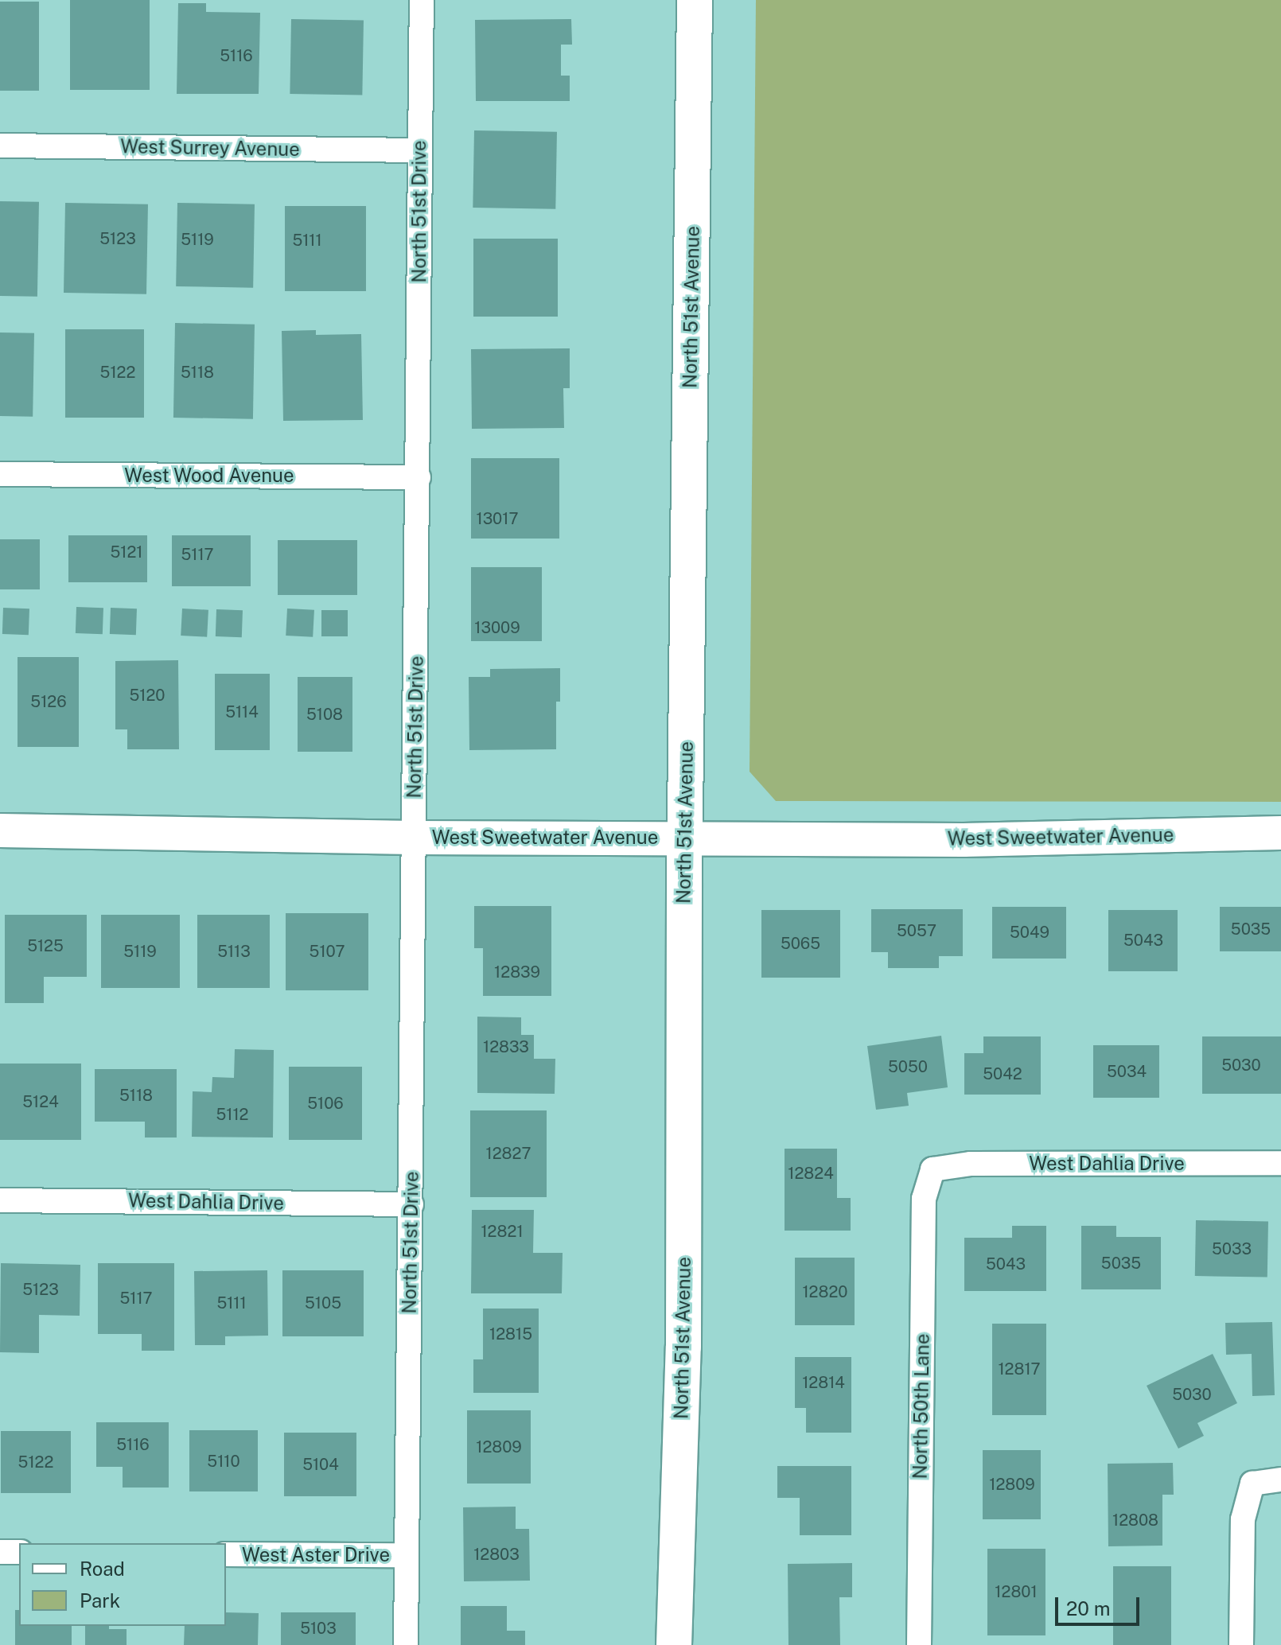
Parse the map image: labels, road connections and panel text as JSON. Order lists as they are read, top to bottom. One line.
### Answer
{"streets":{"main road":["North 51st Avenue"],"street":["West Surrey Avenue","North 51st Drive","West Wood Avenue","West Sweetwater Avenue","West Dahlia Drive","North 50th Lane","West Aster Drive"]},"crossings":[["West Surrey Avenue","North 51st Drive"],["North 51st Drive","West Wood Avenue"],["North 51st Drive","West Sweetwater Avenue"],["North 51st Drive","West Dahlia Drive"],["North 51st Drive","West Aster Drive"],["North 51st Avenue","West Sweetwater Avenue"],["West Dahlia Drive","North 50th Lane"]],"house_numbers":["5116","5123","5119","5111","5122","5118","13017","5121","5117","13009","5120","5126","5114","5108","5035","5057","5049","5043","5065","5125","5119","5113","5107","12839","12833","5030","5050","5034","5042","5118","5124","5106","5112","12827","12824","12821","5033","5035","5043","5123","12820","5117","5111","5105","12815","12817","12814","5030","5116","12809","5110","5122","5104","12809","12808","12803","12801","5103"],"legend":["Road","Park"],"scale_bar":"20 m"}
